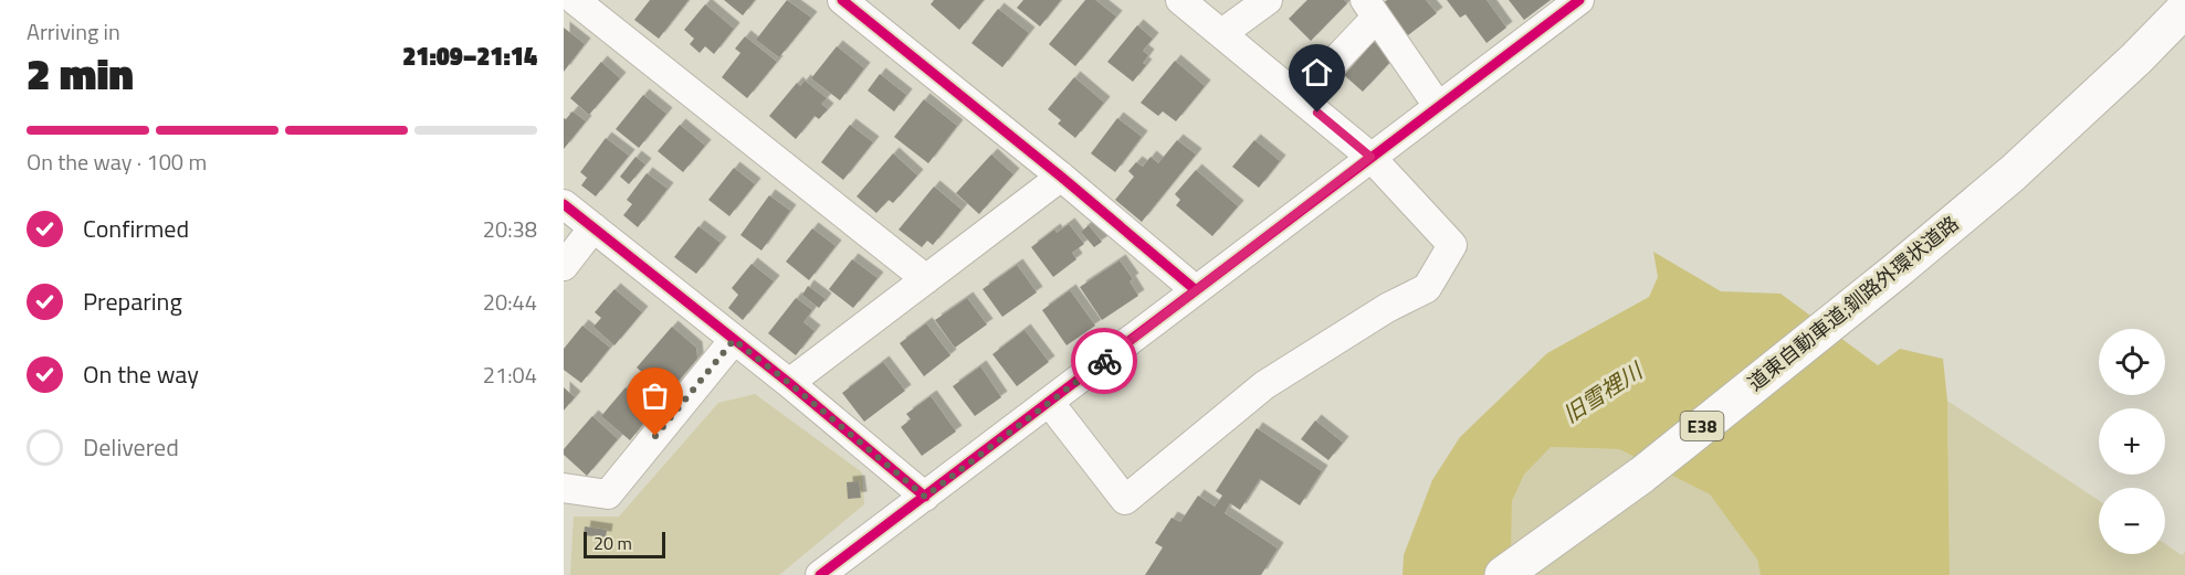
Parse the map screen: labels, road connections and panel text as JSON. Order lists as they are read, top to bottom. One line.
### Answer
{"streets":{"highway":["道東自動車道;釧路外環状道路","E38"]},"water":["旧雪裡川"],"scale_bar":"20 m","page":{"heading":["2 min","Arriving in","21:09–21:14"],"bar":"On the way · 100 m","list":[["Confirmed","20:38"],["Preparing","20:44"],["On the way","21:04"],"Delivered"],"map_buttons":["+","−"],"scale":"20 m"}}
